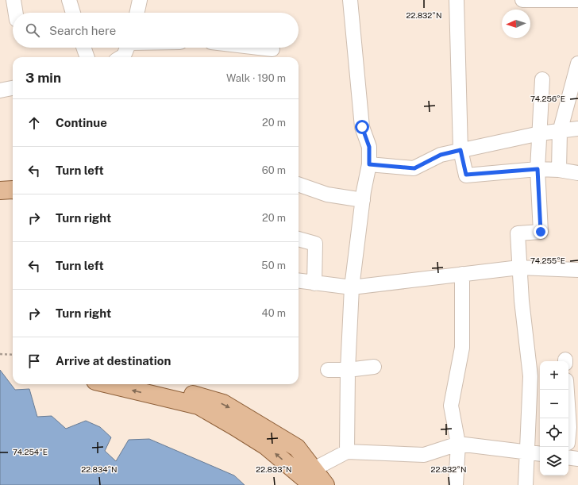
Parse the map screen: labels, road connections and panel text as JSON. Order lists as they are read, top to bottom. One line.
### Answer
{"north":"left","page":{"search":"Search here","heading":["3 min","Walk · 190 m"],"list":[["Continue","20 m"],["Turn left","60 m"],["Turn right","20 m"],["Turn left","50 m"],["Turn right","40 m"],"Arrive at destination"],"map_buttons":["+","−"]},"coordinates":["22.832°N","74.256°E","74.255°E","74.254°E","22.834°N","22.833°N"]}
